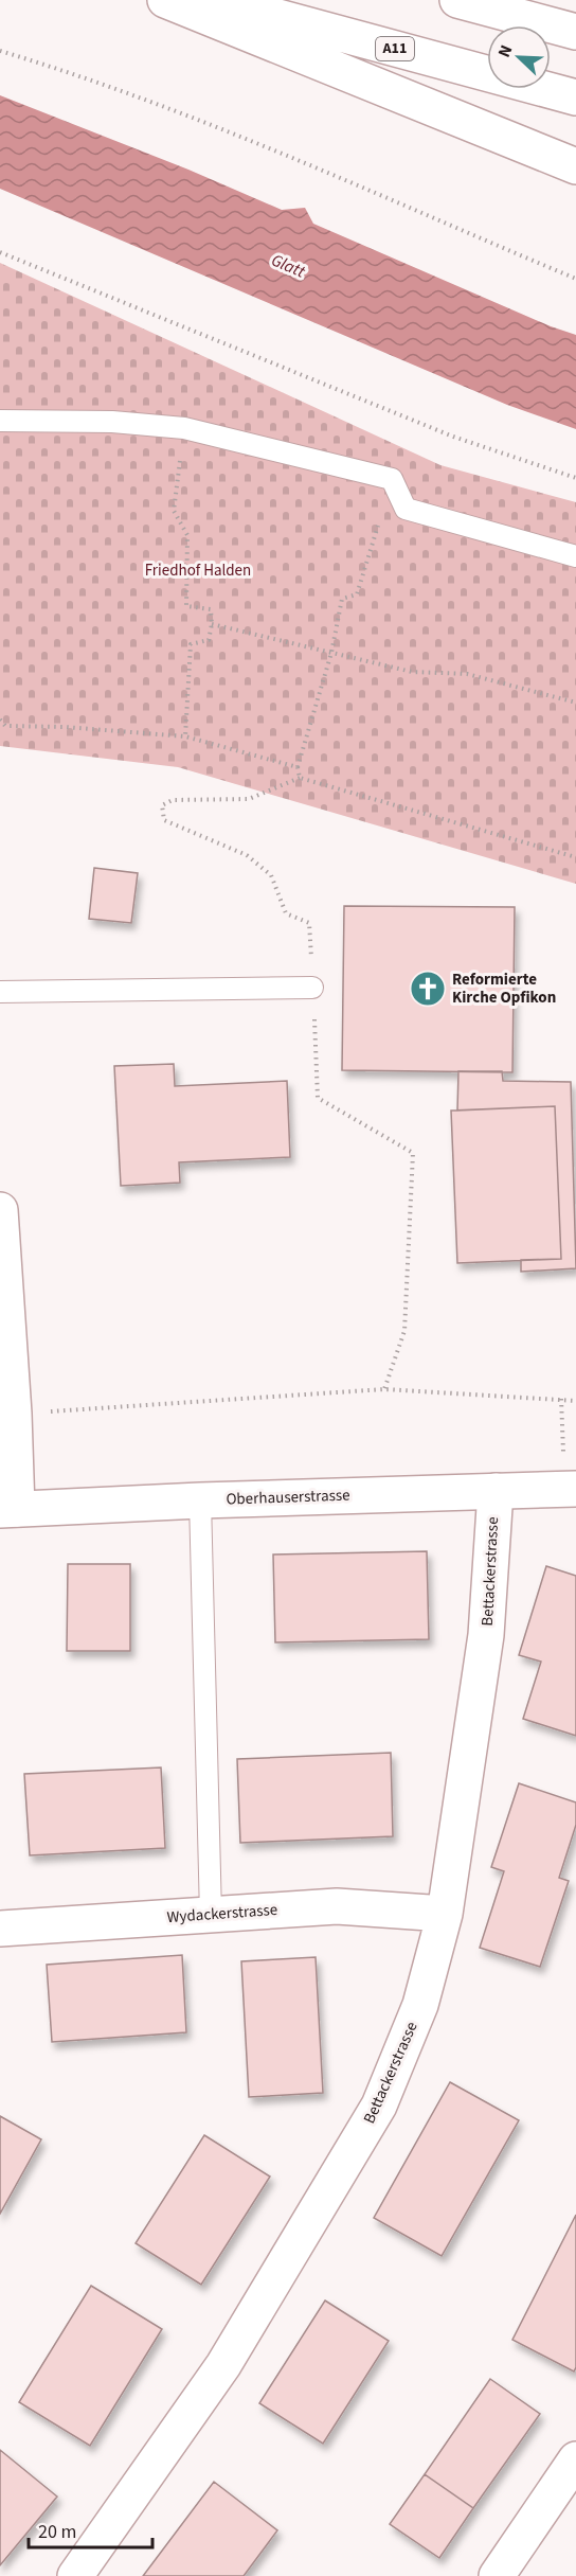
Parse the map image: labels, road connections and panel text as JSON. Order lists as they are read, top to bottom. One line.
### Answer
{"streets":{"main road":["A11","Oberhauserstrasse","Bettackerstrasse","Wydackerstrasse"]},"crossings":[["Oberhauserstrasse","Bettackerstrasse"],["Bettackerstrasse","Wydackerstrasse"]],"water":["Glatt"],"parks":["Friedhof Halden"],"places":{"church":["Reformierte Kirche Opfikon"]},"scale_bar":"20 m","north":"top left"}
